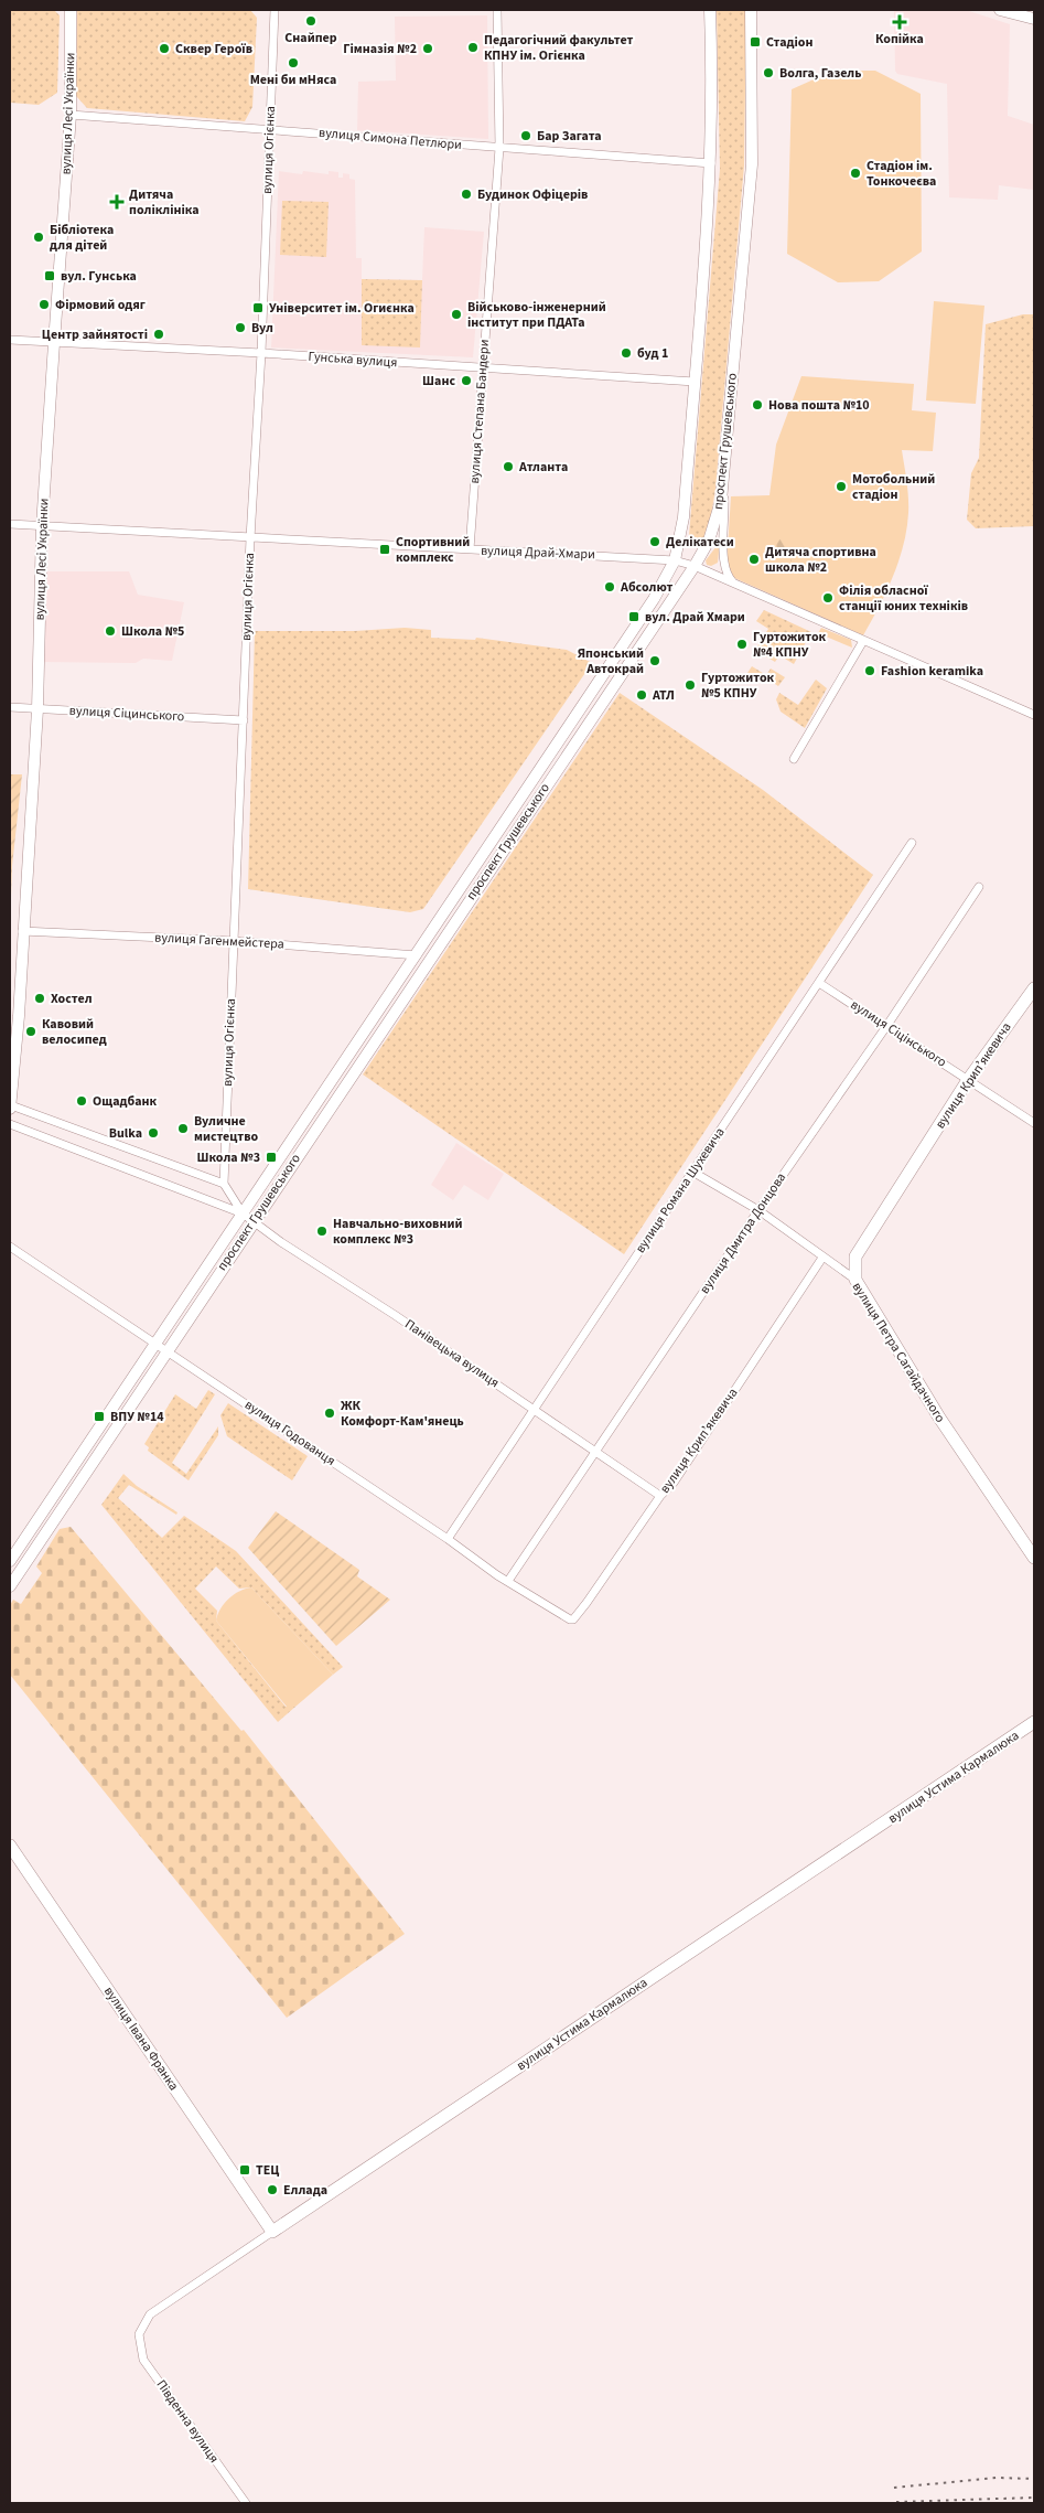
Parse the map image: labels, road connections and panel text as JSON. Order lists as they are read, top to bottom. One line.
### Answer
{"streets":{"main road":["вулиця Лесі Українки","проспект Грушевського","вулиця Крипʼякевича","вулиця Петра Сагайдачного","вулиця Устима Кармалюка","вулиця Івана Франка"],"street":["вулиця Симона Петлюри","вулиця Огієнка","Гунська вулиця","вулиця Степана Бандери","вулиця Драй-Хмари","вулиця Сіцинського","вулиця Гагенмейстера","вулиця Сіцінського","вулиця Романа Шухевича","вулиця Дмитра Донцова","Панівецька вулиця","вулиця Годованця","Південна вулиця"]},"crossings":[["вулиця Лесі Українки","вулиця Симона Петлюри"],["вулиця Лесі Українки","Гунська вулиця"],["вулиця Лесі Українки","вулиця Драй-Хмари"],["вулиця Лесі Українки","вулиця Сіцинського"],["вулиця Лесі Українки","вулиця Гагенмейстера"],["вулиця Симона Петлюри","вулиця Огієнка"],["вулиця Симона Петлюри","вулиця Степана Бандери"],["вулиця Симона Петлюри","проспект Грушевського"],["вулиця Огієнка","Гунська вулиця"],["вулиця Огієнка","вулиця Драй-Хмари"],["вулиця Огієнка","вулиця Сіцинського"],["вулиця Огієнка","вулиця Гагенмейстера"],["вулиця Огієнка","Панівецька вулиця"],["Гунська вулиця","вулиця Степана Бандери"],["Гунська вулиця","проспект Грушевського"],["вулиця Степана Бандери","вулиця Драй-Хмари"],["проспект Грушевського","вулиця Драй-Хмари"],["проспект Грушевського","вулиця Гагенмейстера"],["проспект Грушевського","Панівецька вулиця"],["проспект Грушевського","вулиця Годованця"],["вулиця Сіцінського","вулиця Крипʼякевича"],["вулиця Сіцінського","вулиця Романа Шухевича"],["вулиця Сіцінського","вулиця Дмитра Донцова"],["вулиця Крипʼякевича","вулиця Петра Сагайдачного"],["вулиця Крипʼякевича","Панівецька вулиця"],["вулиця Крипʼякевича","вулиця Годованця"],["вулиця Романа Шухевича","вулиця Петра Сагайдачного"],["вулиця Романа Шухевича","Панівецька вулиця"],["вулиця Романа Шухевича","вулиця Годованця"],["вулиця Дмитра Донцова","вулиця Петра Сагайдачного"],["вулиця Дмитра Донцова","Панівецька вулиця"],["вулиця Дмитра Донцова","вулиця Годованця"],["вулиця Устима Кармалюка","вулиця Івана Франка"],["вулиця Устима Кармалюка","Південна вулиця"]],"places":{"other":["Снайпер","Педагогічний факультет КПНУ ім. Огієнка","Сквер Героїв","Гімназія №2","Мені би мНяса","Волга, Газель","Бар Загата","Стадіон ім. Тонкочеєва","Будинок Офіцерів","Бібліотека для дітей","Фірмовий одяг","Військово-інженерний інститут при ПДАТа","Вул","Центр зайнятості","буд 1","Шанс","Нова пошта №10","Атланта","Мотобольний стадіон","Делікатеси","Дитяча спортивна школа №2","Абсолют","Філія обласної станції юних техніків","Школа №5","Гуртожиток №4 КПНУ","Японський Автокрай","Fashion keramika","Гуртожиток №5 КПНУ","АТЛ","Хостел","Кавовий велосипед","Ощадбанк","Вуличне мистецтво","Bulka","Навчально-виховний комплекс №3","ЖК Комфорт-Кам'янець","Еллада"],"health":["Копійка","Дитяча поліклініка"],"transit":["Стадіон","вул. Гунська","Університет ім. Огиєнка","Спортивний комплекс","вул. Драй Хмари","Школа №3","ВПУ №14","ТЕЦ"]}}
